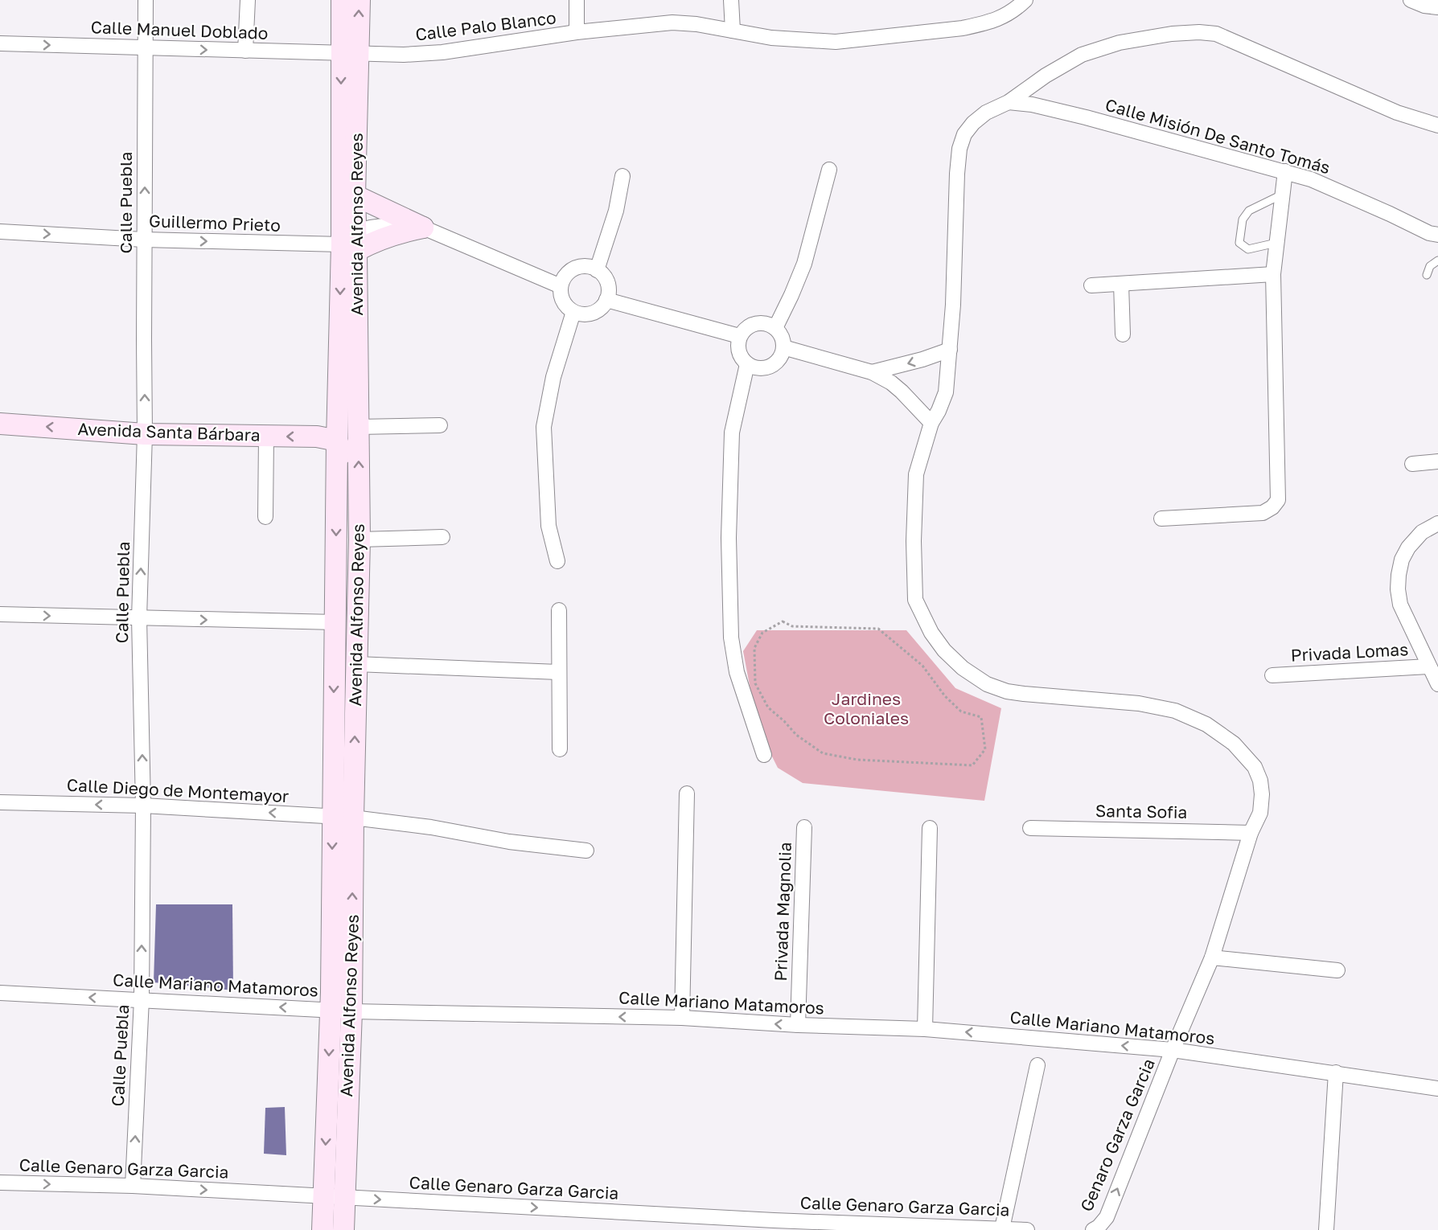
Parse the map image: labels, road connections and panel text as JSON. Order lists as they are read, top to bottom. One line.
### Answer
{"streets":{"main road":["Avenida Alfonso Reyes","Avenida Santa Bárbara"],"street":["Calle Palo Blanco","Calle Manuel Doblado","Calle Misión De Santo Tomás","Calle Puebla","Guillermo Prieto","Privada Lomas","Calle Diego de Montemayor","Santa Sofia","Privada Magnolia","Calle Mariano Matamoros","Genaro Garza Garcia","Calle Genaro Garza Garcia"]},"crossings":[["Calle Palo Blanco","Calle Manuel Doblado"],["Calle Palo Blanco","Avenida Alfonso Reyes"],["Calle Manuel Doblado","Calle Puebla"],["Calle Manuel Doblado","Avenida Alfonso Reyes"],["Calle Misión De Santo Tomás","Genaro Garza Garcia"],["Calle Puebla","Guillermo Prieto"],["Calle Puebla","Avenida Santa Bárbara"],["Calle Puebla","Calle Diego de Montemayor"],["Calle Puebla","Calle Mariano Matamoros"],["Calle Puebla","Calle Genaro Garza Garcia"],["Guillermo Prieto","Avenida Alfonso Reyes"],["Avenida Alfonso Reyes","Avenida Santa Bárbara"],["Avenida Alfonso Reyes","Calle Diego de Montemayor"],["Avenida Alfonso Reyes","Calle Mariano Matamoros"],["Avenida Alfonso Reyes","Calle Genaro Garza Garcia"],["Santa Sofia","Genaro Garza Garcia"],["Privada Magnolia","Calle Mariano Matamoros"],["Calle Mariano Matamoros","Genaro Garza Garcia"]],"one_way":["Calle Manuel Doblado","Calle Puebla","Guillermo Prieto","Avenida Santa Bárbara","Calle Diego de Montemayor","Calle Mariano Matamoros","Calle Genaro Garza Garcia"],"parks":["Jardines Coloniales"]}
